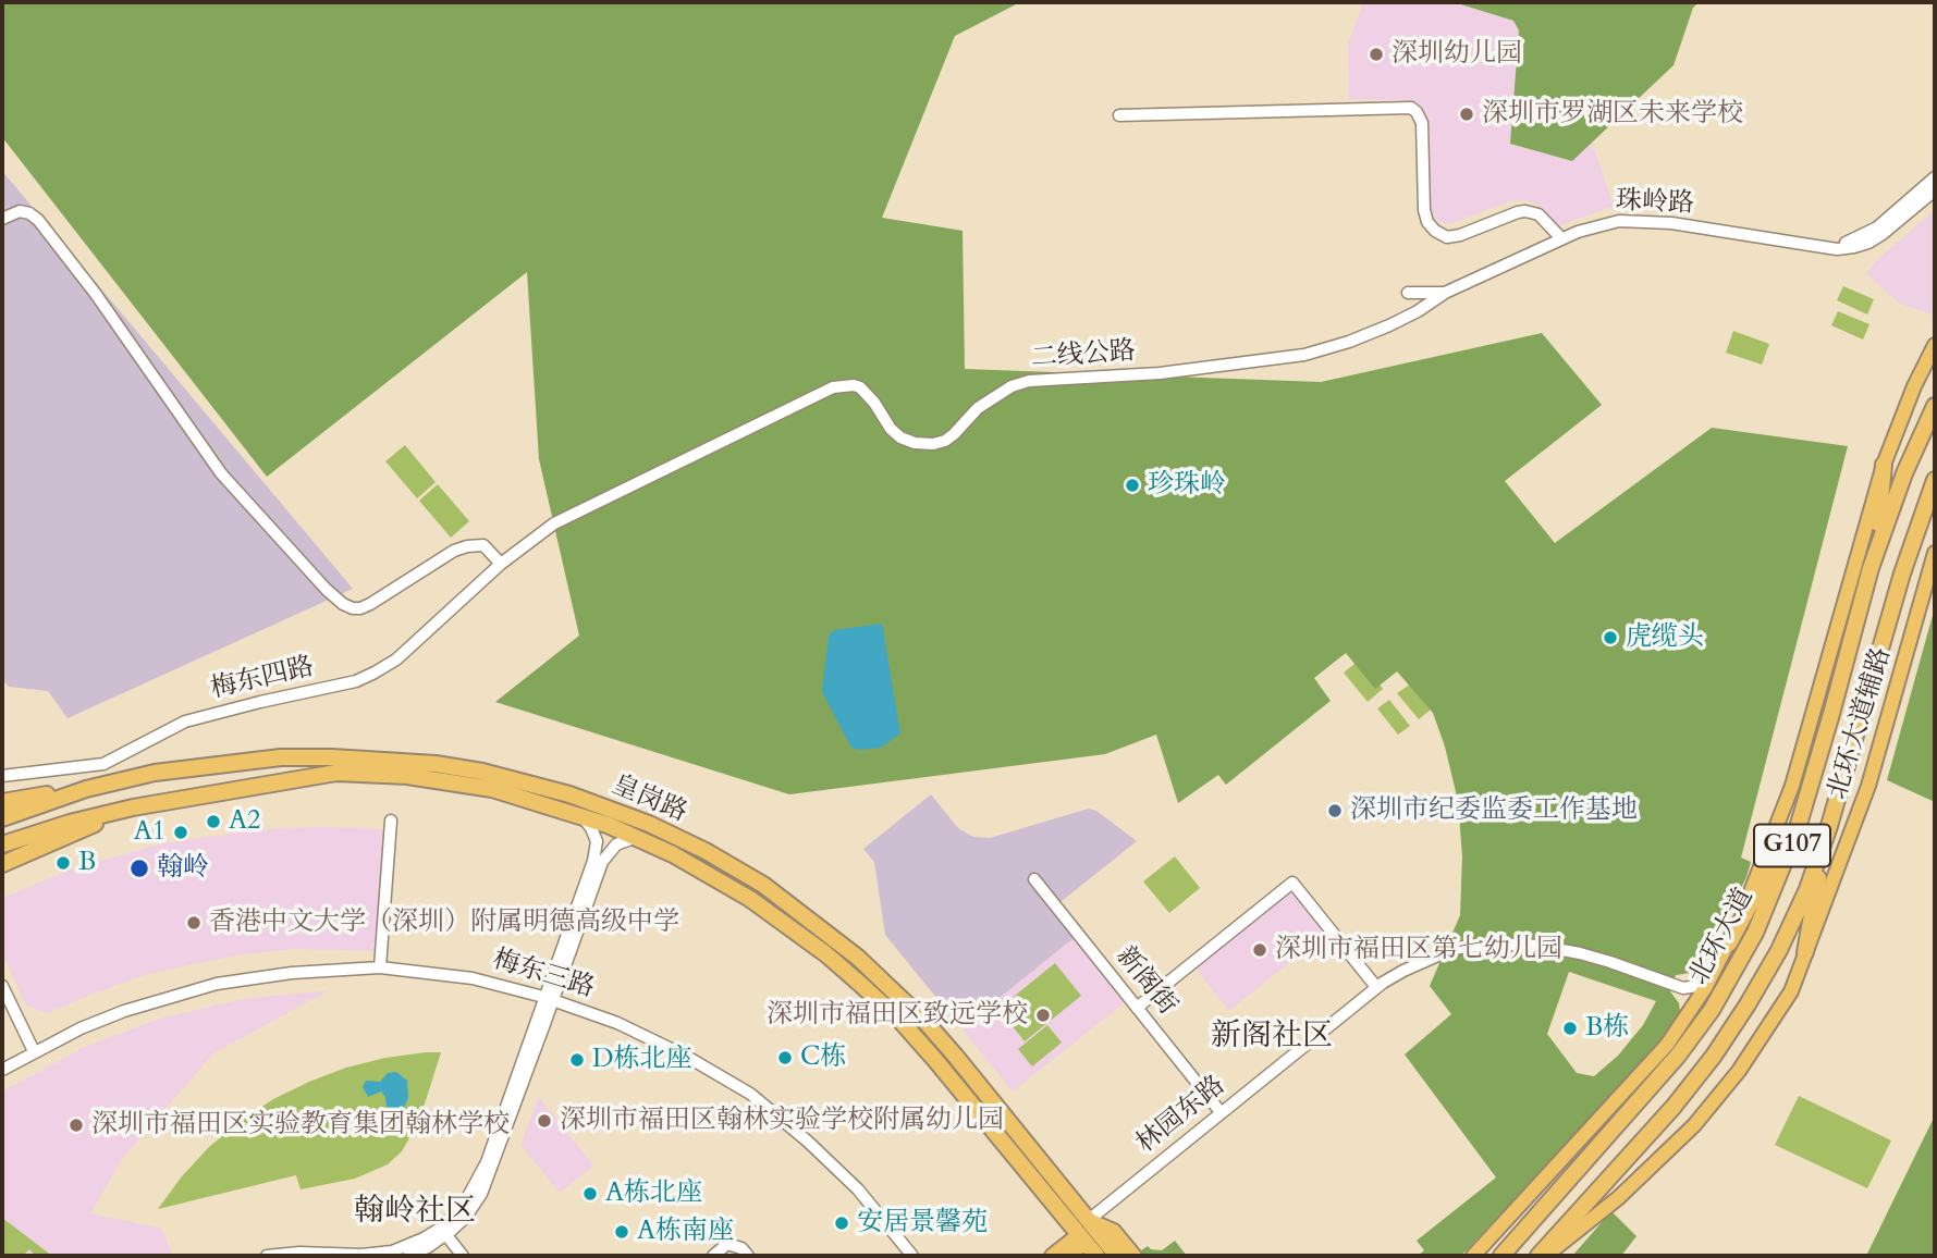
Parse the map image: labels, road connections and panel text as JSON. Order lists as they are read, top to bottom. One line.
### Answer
{"streets":{"highway":["皇岗路","G107","北环大道"],"main road":["北环大道辅路"],"street":["珠岭路","二线公路","梅东四路","梅东三路","新阁街","林园东路"]},"crossings":[["珠岭路","二线公路"],["二线公路","梅东四路"],["北环大道辅路","北环大道"],["皇岗路","林园东路"],["新阁街","林园东路"]],"districts":["新阁社区","翰岭社区"],"places":["深圳幼儿园","深圳市罗湖区未来学校","珍珠岭","虎缆头","深圳市纪委监委工作基地","A2","A1","B","翰岭","香港中文大学（深圳）附属明德高级中学","深圳市福田区第七幼儿园","深圳市福田区致远学校","B栋","C栋","D栋北座","深圳市福田区翰林实验学校附属幼儿园","深圳市福田区实验教育集团翰林学校","A栋北座","安居景馨苑","A栋南座"]}
